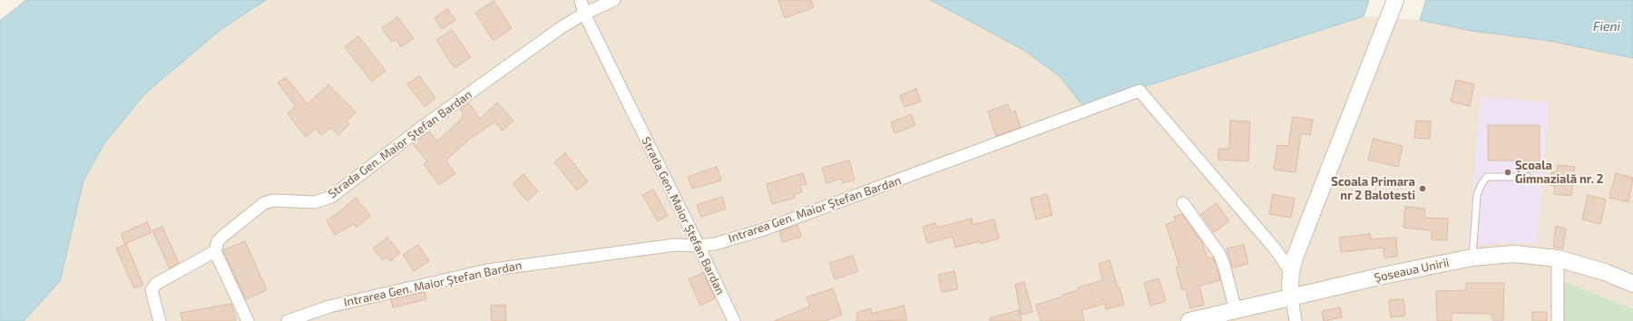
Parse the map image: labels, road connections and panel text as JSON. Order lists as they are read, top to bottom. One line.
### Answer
{"streets":{"main road":["Șoseaua Unirii"],"street":["Strada Gen. Maior Ștefan Bardan","Intrarea Gen. Maior Ștefan Bardan"]},"crossings":[["Strada Gen. Maior Ștefan Bardan","Intrarea Gen. Maior Ștefan Bardan"]],"water":["Fieni"],"places":["Școala Gimnazială nr. 2","Scoala Primara nr 2 Balotesti"]}
